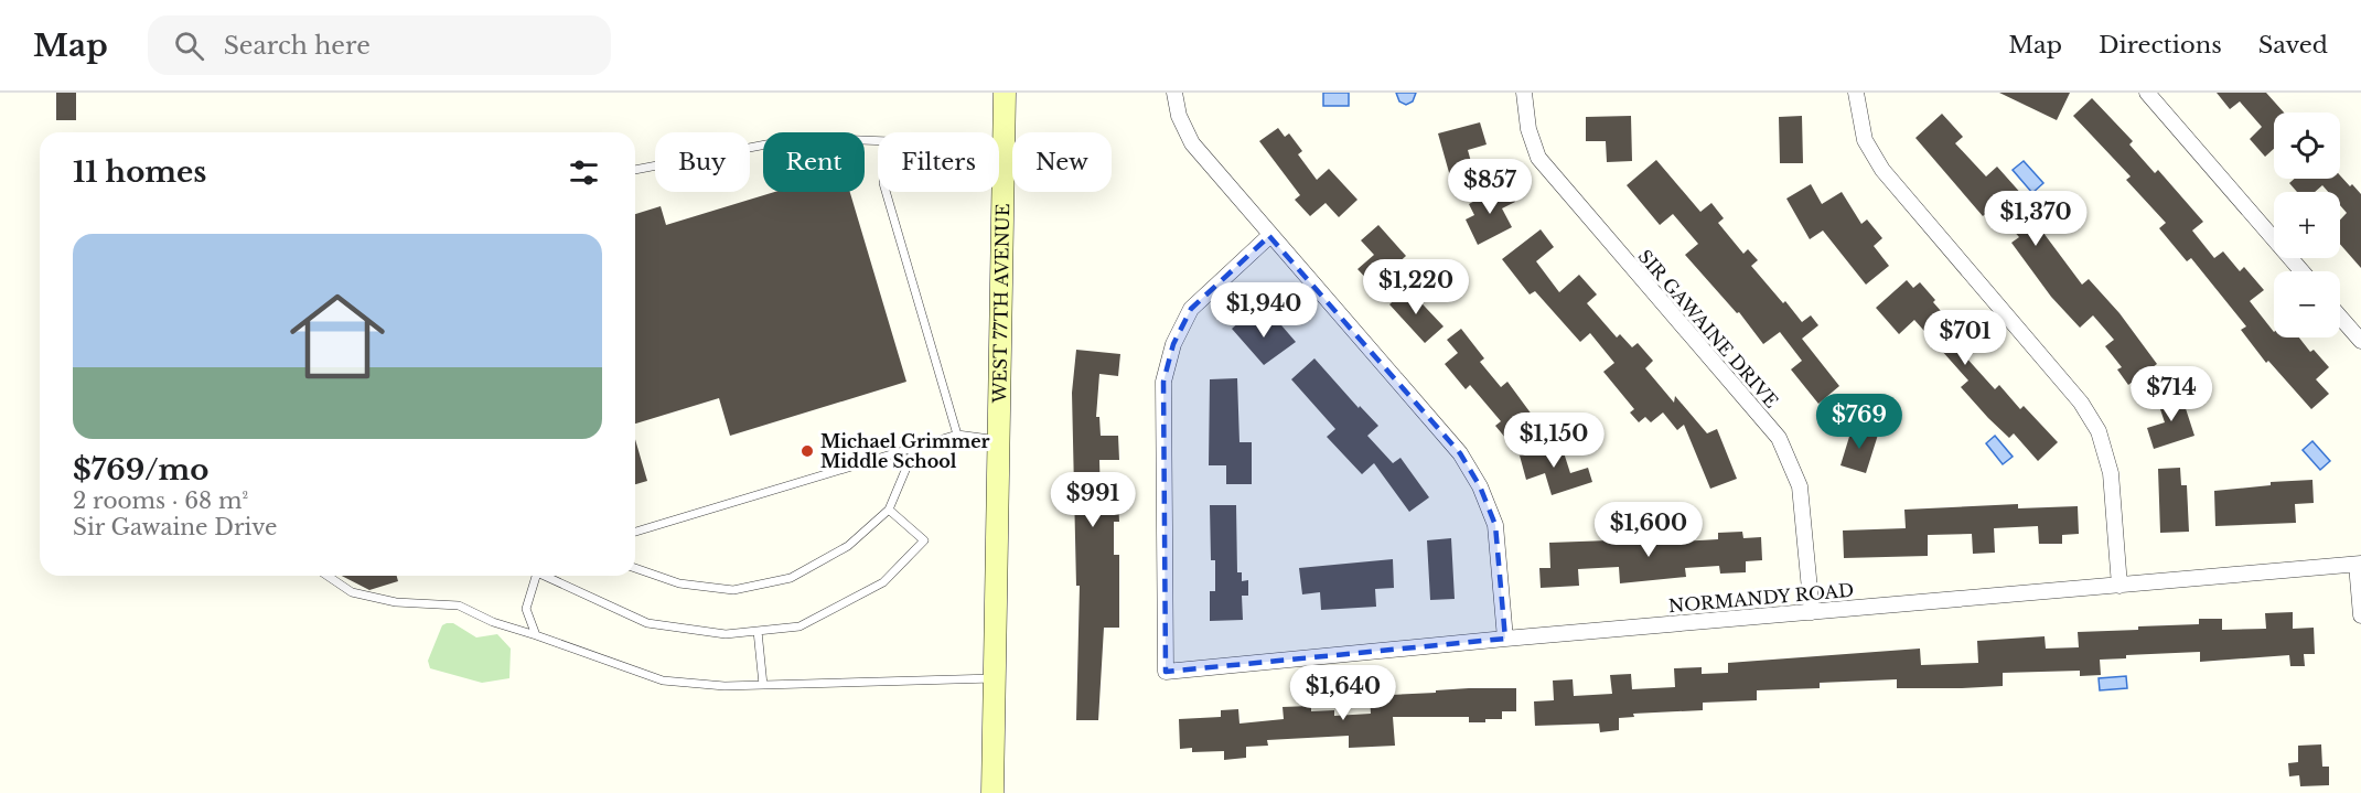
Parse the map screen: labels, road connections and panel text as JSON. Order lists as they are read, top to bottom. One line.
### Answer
{"streets":{"street":["WEST 77TH AVENUE","SIR GAWAINE DRIVE","NORMANDY ROAD"]},"crossings":[["SIR GAWAINE DRIVE","NORMANDY ROAD"]],"places":["Michael Grimmer Middle School"],"page":{"header":"Map","search":"Search here","nav":["Map","Directions","Saved"],"map_buttons":["+","−"],"chip":["Buy","Rent","Filters","New"],"heading":"11 homes","price":["$857","$1,370","$1,220","$1,940","$701","$714","$769","$1,150","$991","$1,600","$1,640"],"list":[{"name":"$769/mo","note":"2 rooms · 68 m² · Sir Gawaine Drive"}]}}
